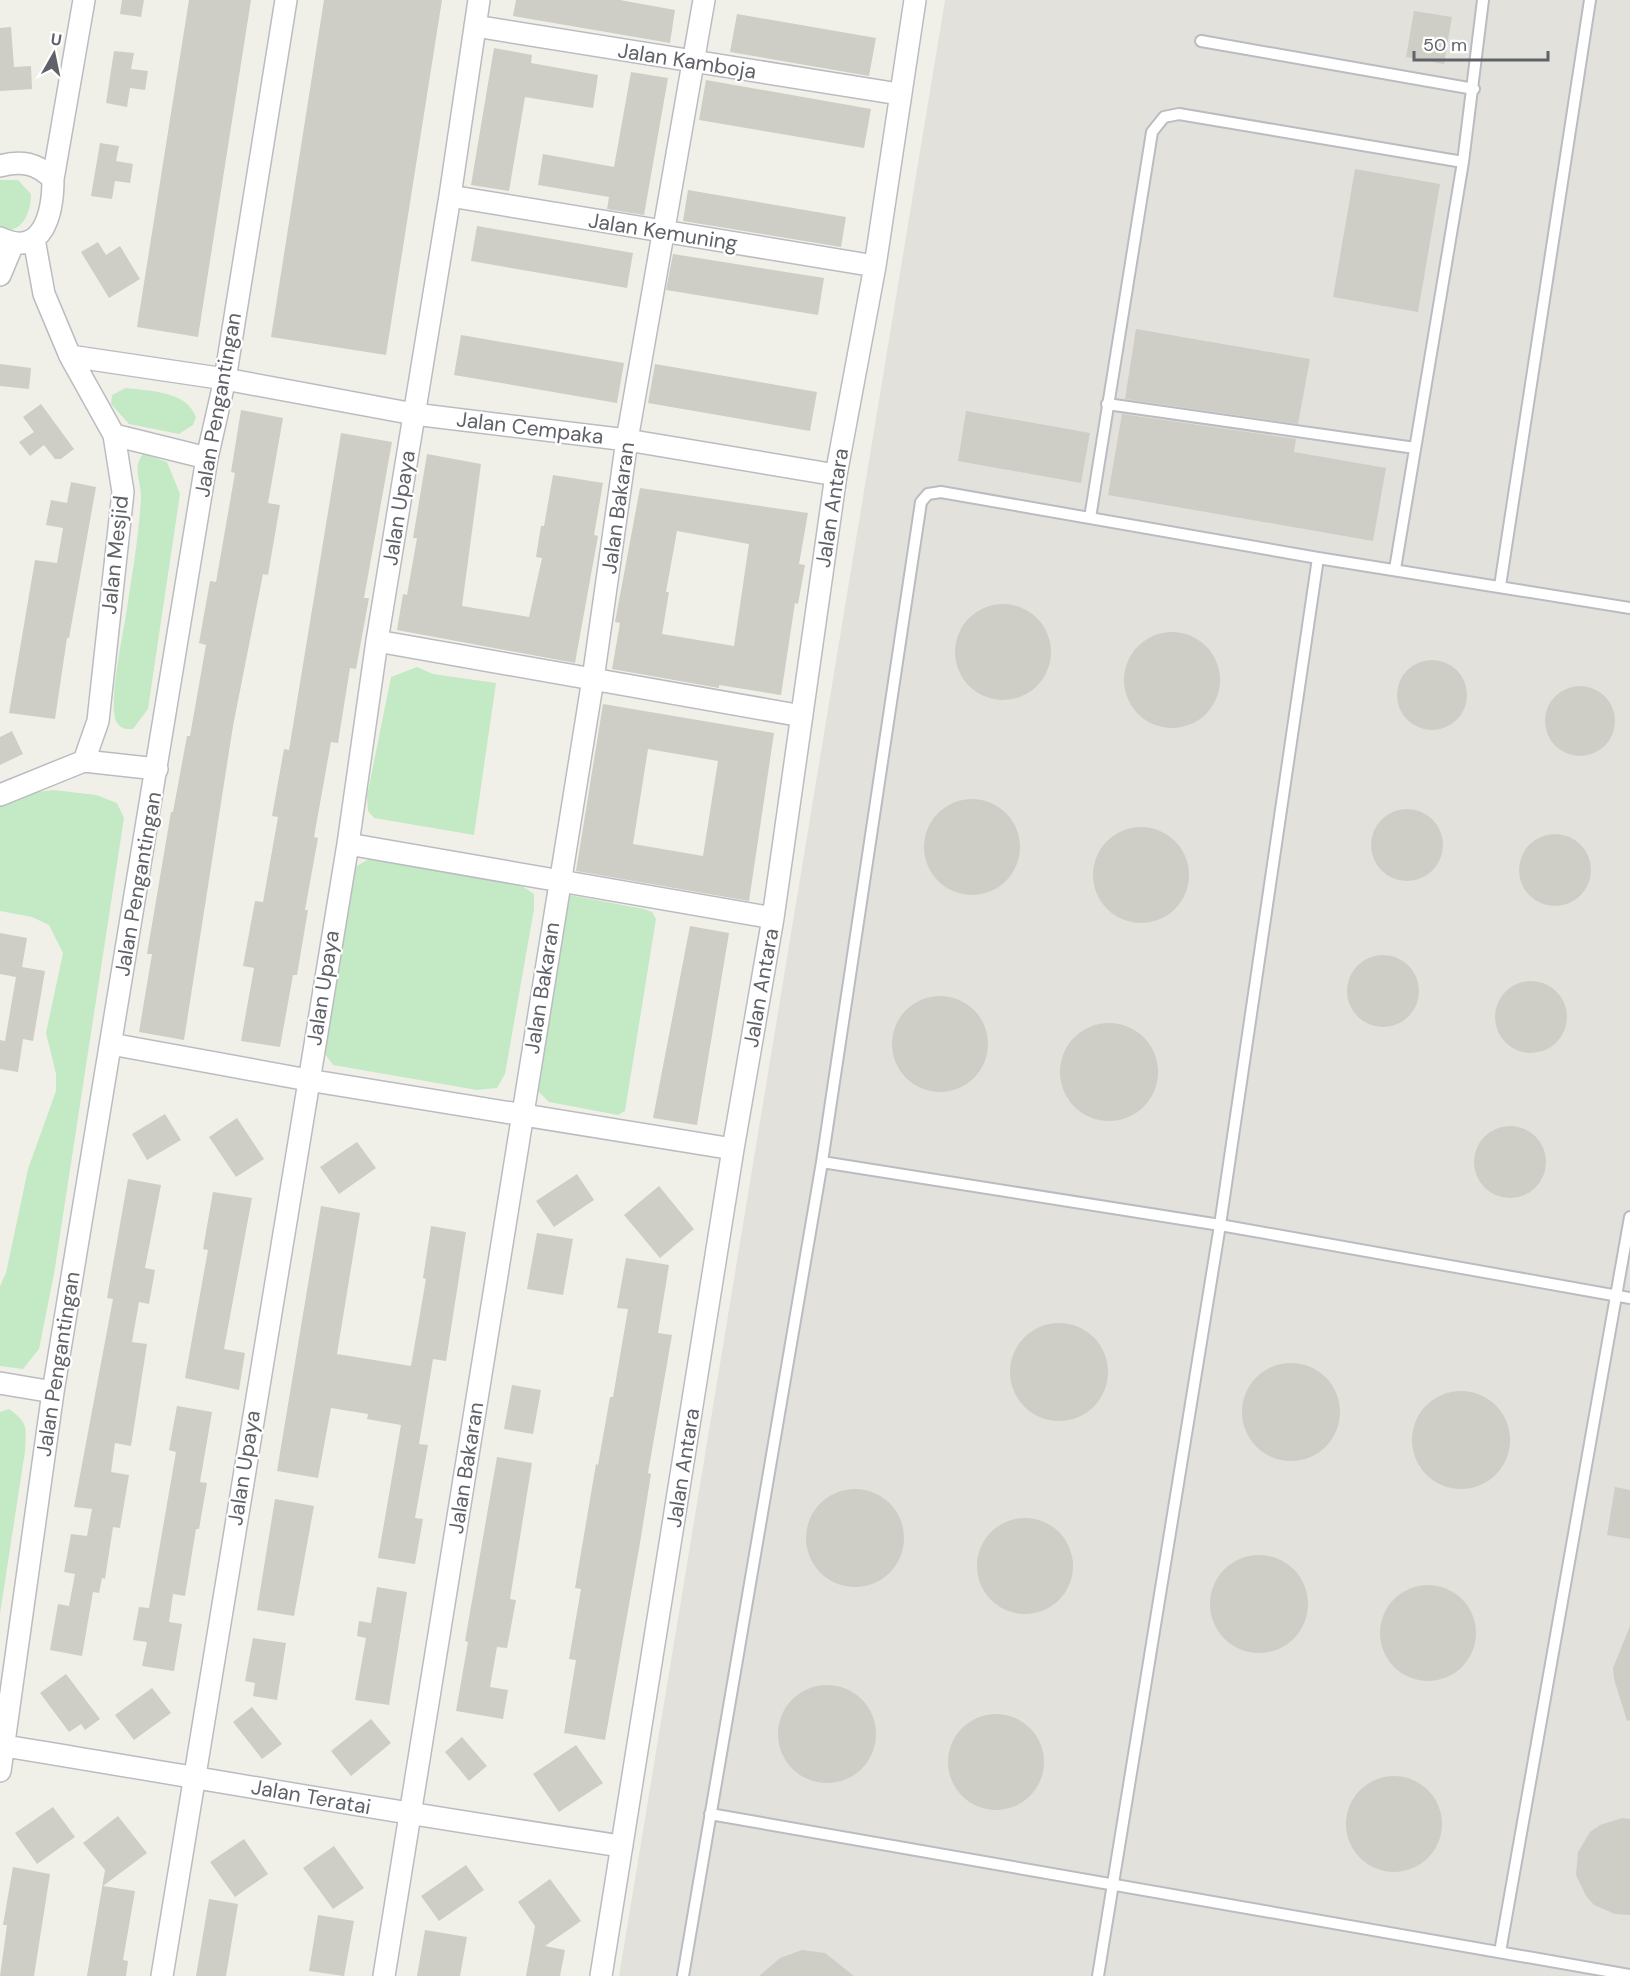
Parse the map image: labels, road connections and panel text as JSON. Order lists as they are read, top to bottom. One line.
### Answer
{"streets":{"street":["Jalan Kamboja","Jalan Kemuning","Jalan Pengantingan","Jalan Cempaka","Jalan Upaya","Jalan Bakaran","Jalan Antara","Jalan Mesjid","Jalan Teratai"]},"crossings":[["Jalan Kamboja","Jalan Upaya"],["Jalan Kamboja","Jalan Bakaran"],["Jalan Kamboja","Jalan Antara"],["Jalan Kemuning","Jalan Upaya"],["Jalan Kemuning","Jalan Bakaran"],["Jalan Kemuning","Jalan Antara"],["Jalan Pengantingan","Jalan Cempaka"],["Jalan Pengantingan","Jalan Teratai"],["Jalan Cempaka","Jalan Upaya"],["Jalan Cempaka","Jalan Bakaran"],["Jalan Cempaka","Jalan Antara"],["Jalan Cempaka","Jalan Mesjid"],["Jalan Upaya","Jalan Teratai"],["Jalan Bakaran","Jalan Teratai"],["Jalan Antara","Jalan Teratai"]],"scale_bar":"50 m","north":"top"}
